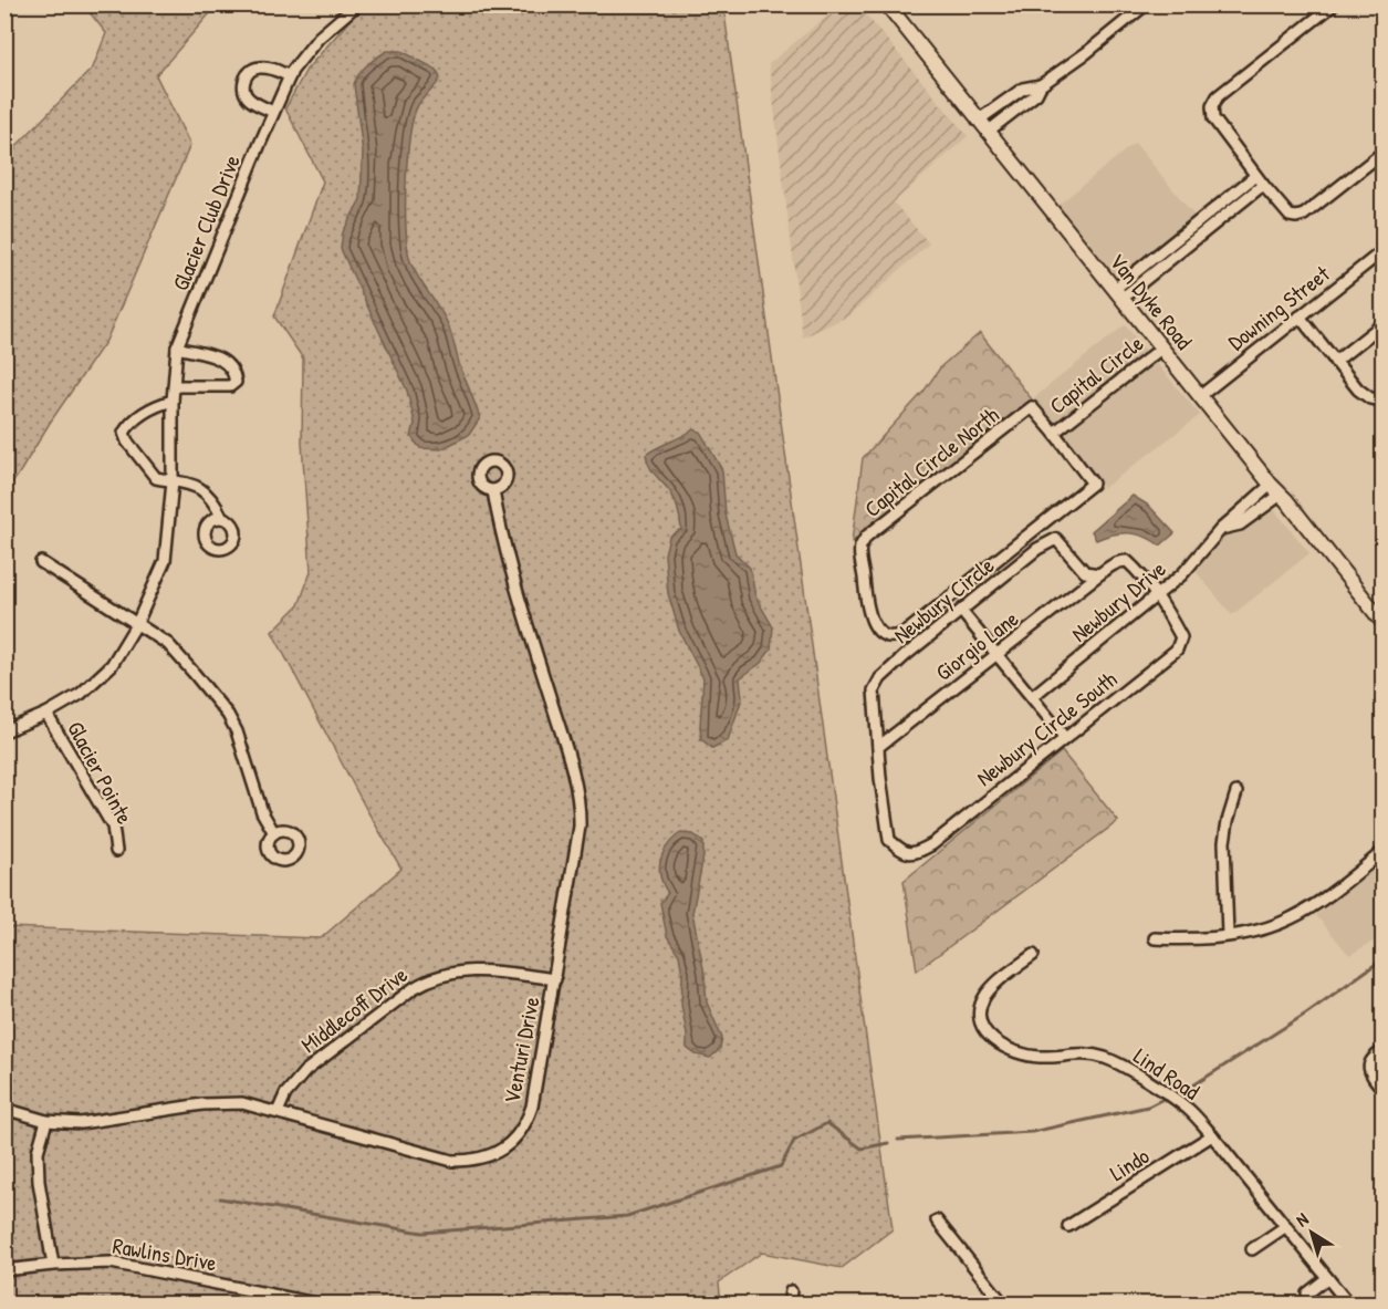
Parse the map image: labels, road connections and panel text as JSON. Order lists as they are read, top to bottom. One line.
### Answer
{"streets":{"street":["Glacier Club Drive","Van Dyke Road","Downing Street","Capital Circle","Capital Circle North","Newbury Circle","Newbury Drive","Giorgio Lane","Newbury Circle South","Glacier Pointe","Middlecoff Drive","Venturi Drive","Lind Road","Lindo","Rawlins Drive"]},"crossings":[["Glacier Club Drive","Glacier Pointe"],["Van Dyke Road","Downing Street"],["Van Dyke Road","Capital Circle"],["Van Dyke Road","Newbury Drive"],["Capital Circle","Capital Circle North"],["Newbury Circle","Giorgio Lane"],["Newbury Circle","Newbury Circle South"],["Newbury Drive","Newbury Circle South"],["Middlecoff Drive","Venturi Drive"],["Lind Road","Lindo"]],"north":"top left"}
